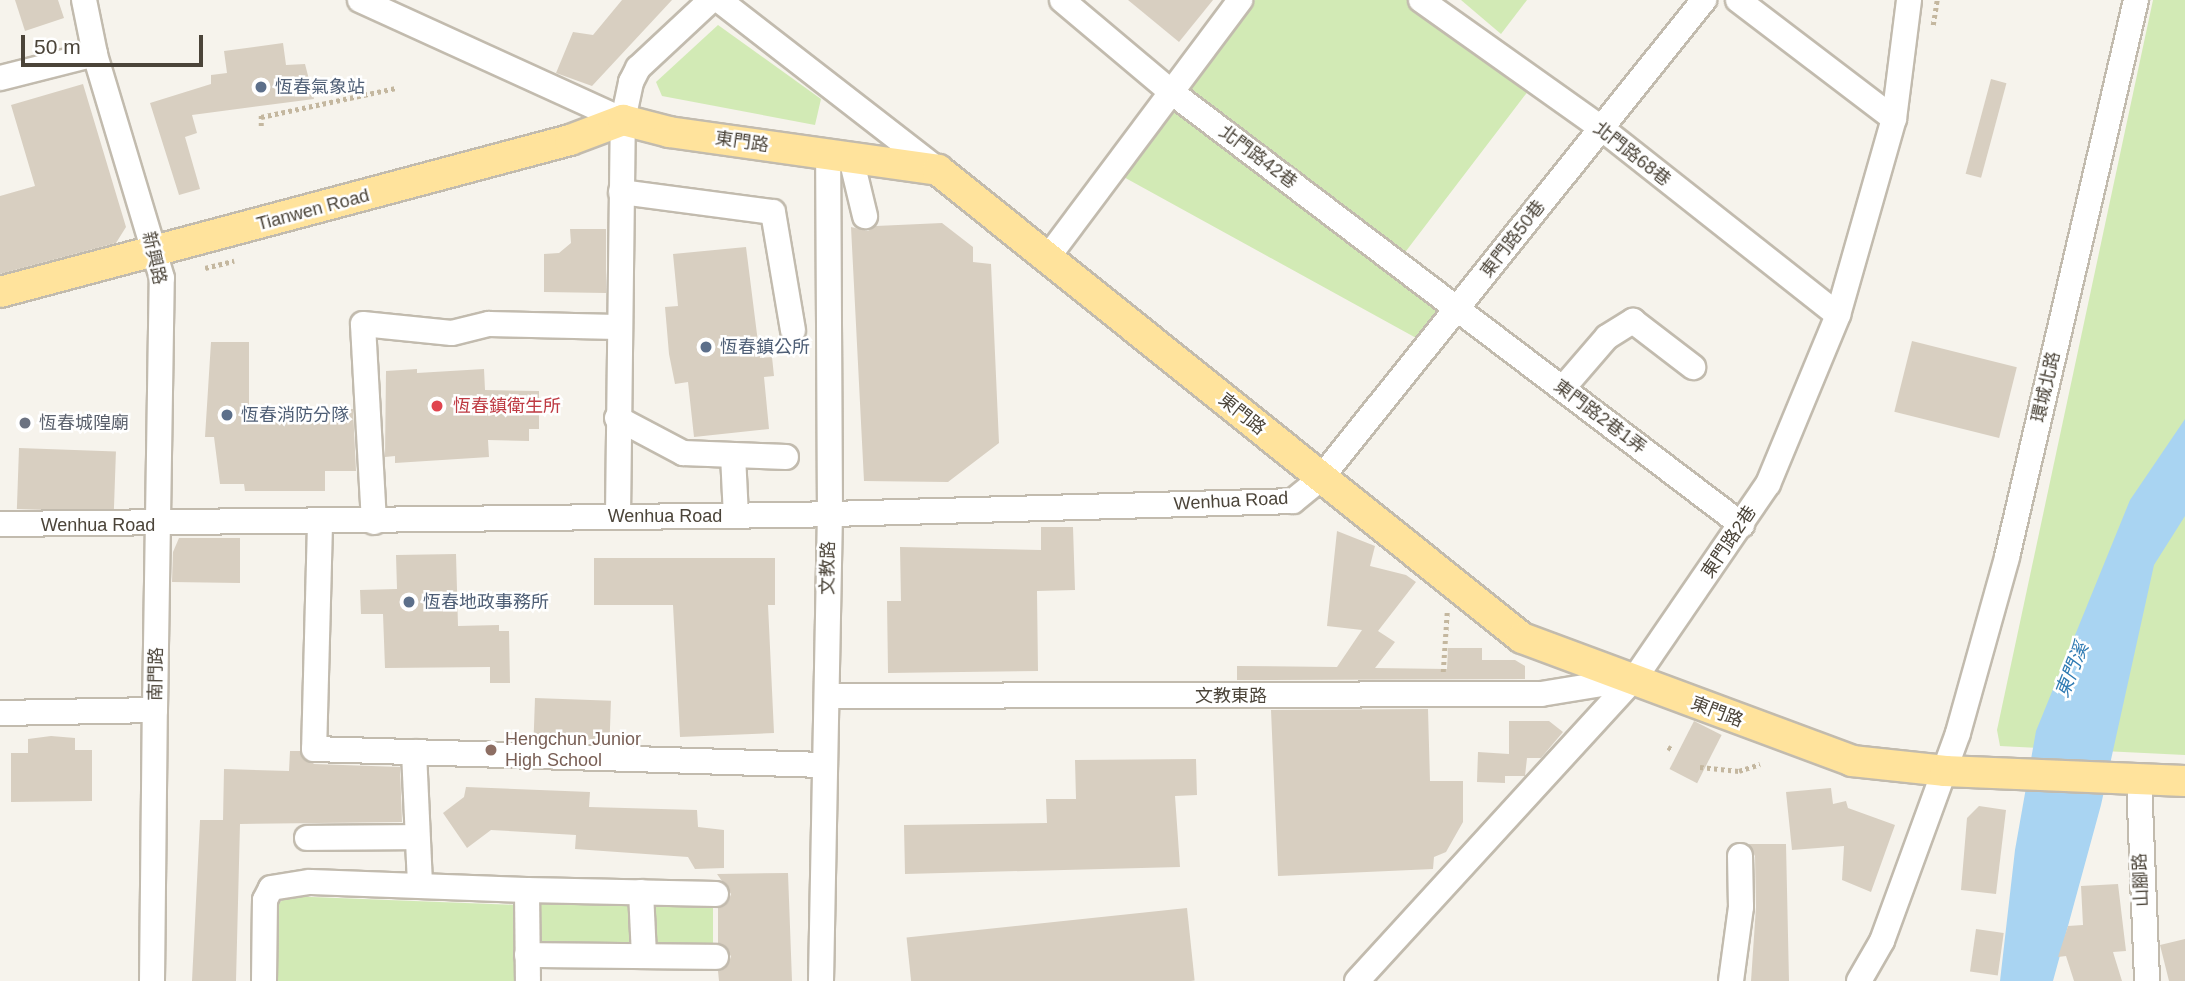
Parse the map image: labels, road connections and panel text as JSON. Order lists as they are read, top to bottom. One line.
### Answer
{"streets":{"main road":["東門路","Tianwen Road"],"street":["北門路68巷","北門路42巷","東門路50巷","新興路","環城北路","東門路2巷1弄","Wenhua Road","東門路2巷","文教路","南門路","文教東路","山腳路"]},"crossings":[["東門路","Tianwen Road"],["東門路","東門路50巷"],["東門路","環城北路"],["東門路","Wenhua Road"],["東門路","東門路2巷"],["東門路","文教路"],["東門路","文教東路"],["東門路","山腳路"],["北門路68巷","東門路50巷"],["北門路68巷","東門路2巷"],["北門路42巷","東門路50巷"],["北門路42巷","東門路2巷1弄"],["Tianwen Road","新興路"],["東門路50巷","東門路2巷1弄"],["東門路50巷","Wenhua Road"],["新興路","Wenhua Road"],["新興路","南門路"],["東門路2巷1弄","東門路2巷"],["Wenhua Road","文教路"],["Wenhua Road","南門路"],["東門路2巷","文教東路"],["文教路","文教東路"]],"water":["東門溪"],"places":["恆春氣象站","恆春鎮公所","恆春鎮衛生所","恆春消防分隊","恆春城隍廟","恆春地政事務所","Hengchun Junior High School"],"scale_bar":"50 m"}
